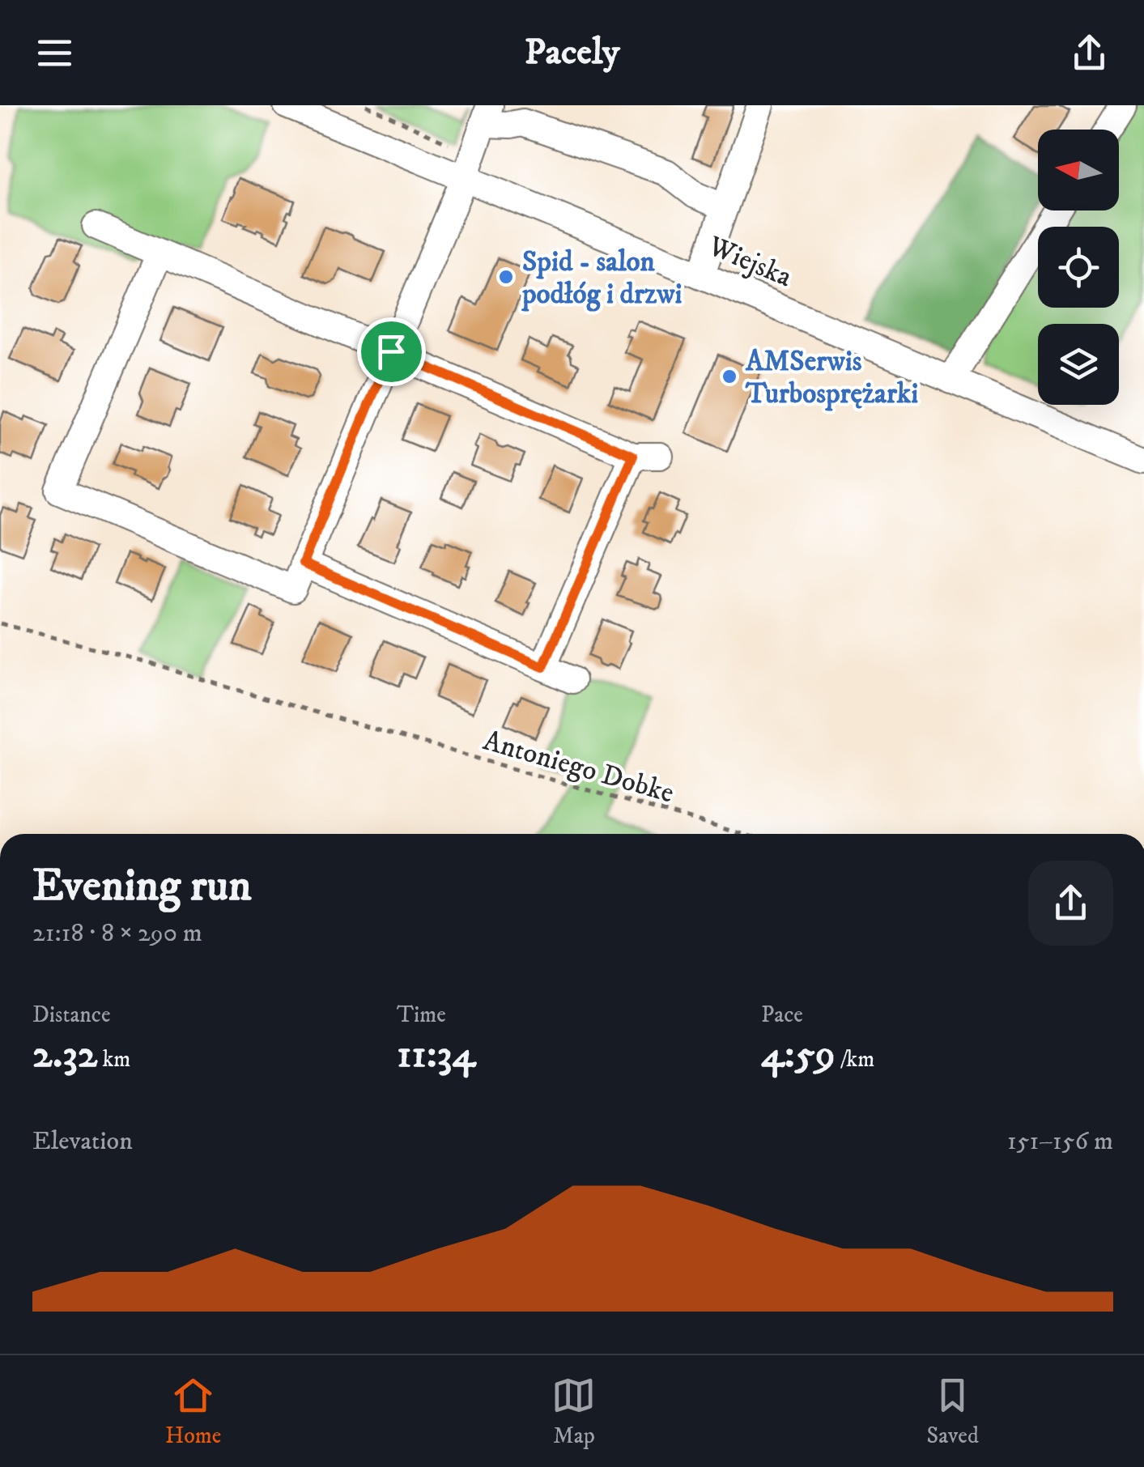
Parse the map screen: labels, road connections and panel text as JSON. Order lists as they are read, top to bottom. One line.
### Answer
{"streets":{"street":["Wiejska"],"path":["Antoniego Dobke"]},"places":["Spid - salon podłóg i drzwi","AMSerwis Turbosprężarki"],"north":"left","page":{"header":"Pacely","heading":["Evening run","21:18 · 8 × 290 m"],"stats":[["Distance","2.32 km"],["Time","11:34"],["Pace","4:59 /km"]],"chart":["Elevation","151–156 m"],"tabs":["Home","Map","Saved"]}}
